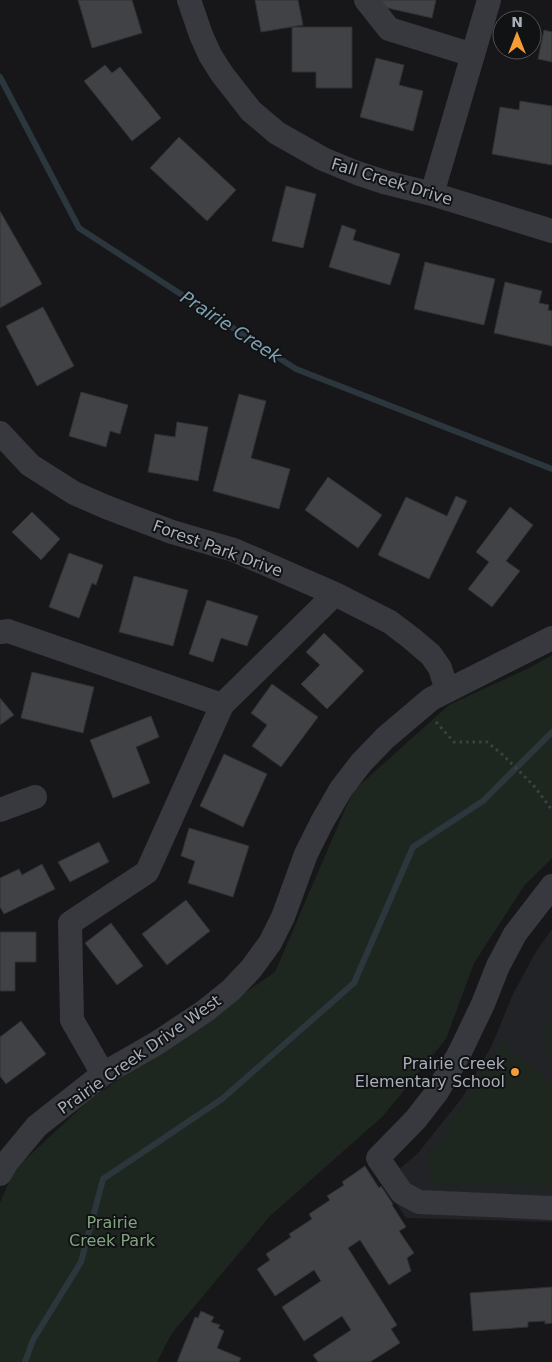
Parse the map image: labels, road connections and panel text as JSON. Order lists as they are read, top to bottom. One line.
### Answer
{"streets":{"street":["Fall Creek Drive","Forest Park Drive","Prairie Creek Drive West"]},"crossings":[["Forest Park Drive","Prairie Creek Drive West"]],"water":["Prairie Creek"],"parks":["Prairie Creek Park"],"places":["Prairie Creek Elementary School"],"north":"top"}
